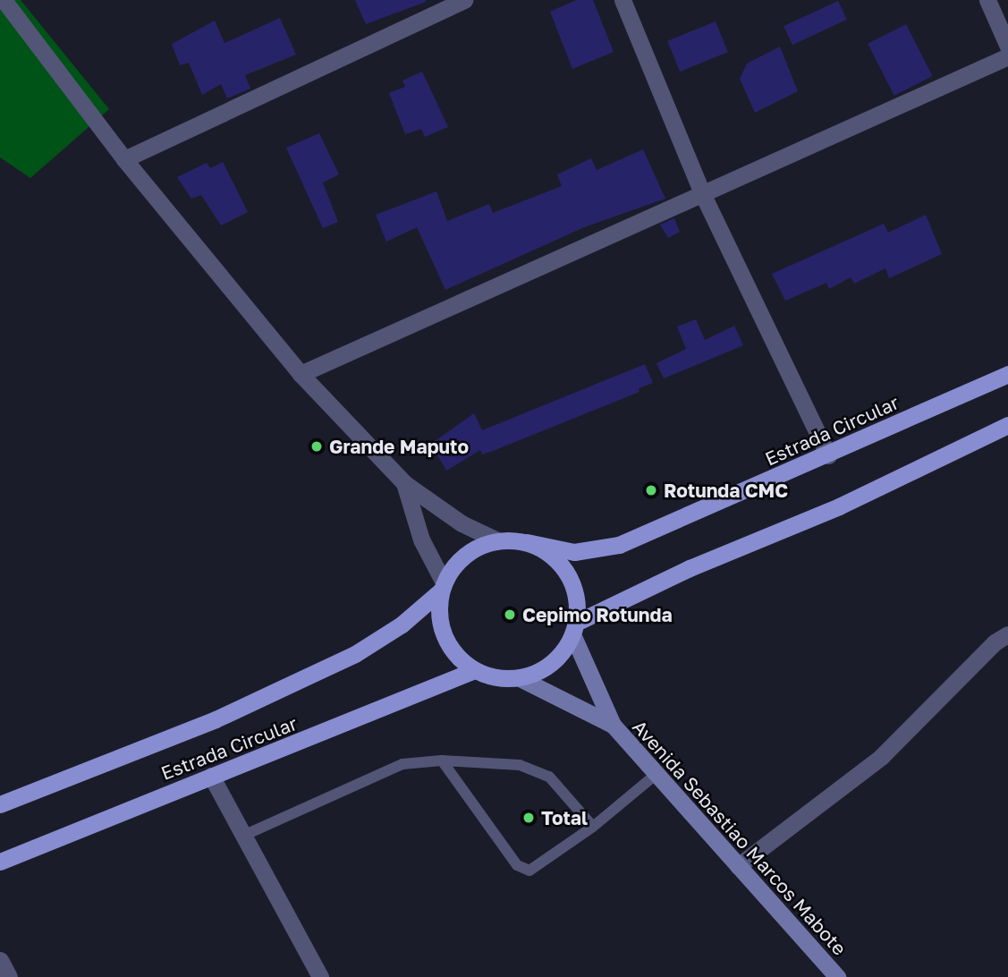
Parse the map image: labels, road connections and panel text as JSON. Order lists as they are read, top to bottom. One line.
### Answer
{"streets":{"main road":["Estrada Circular","Avenida Sebastiao Marcos Mabote"]},"places":["Grande Maputo","Rotunda CMC","Cepimo Rotunda","Total"]}
